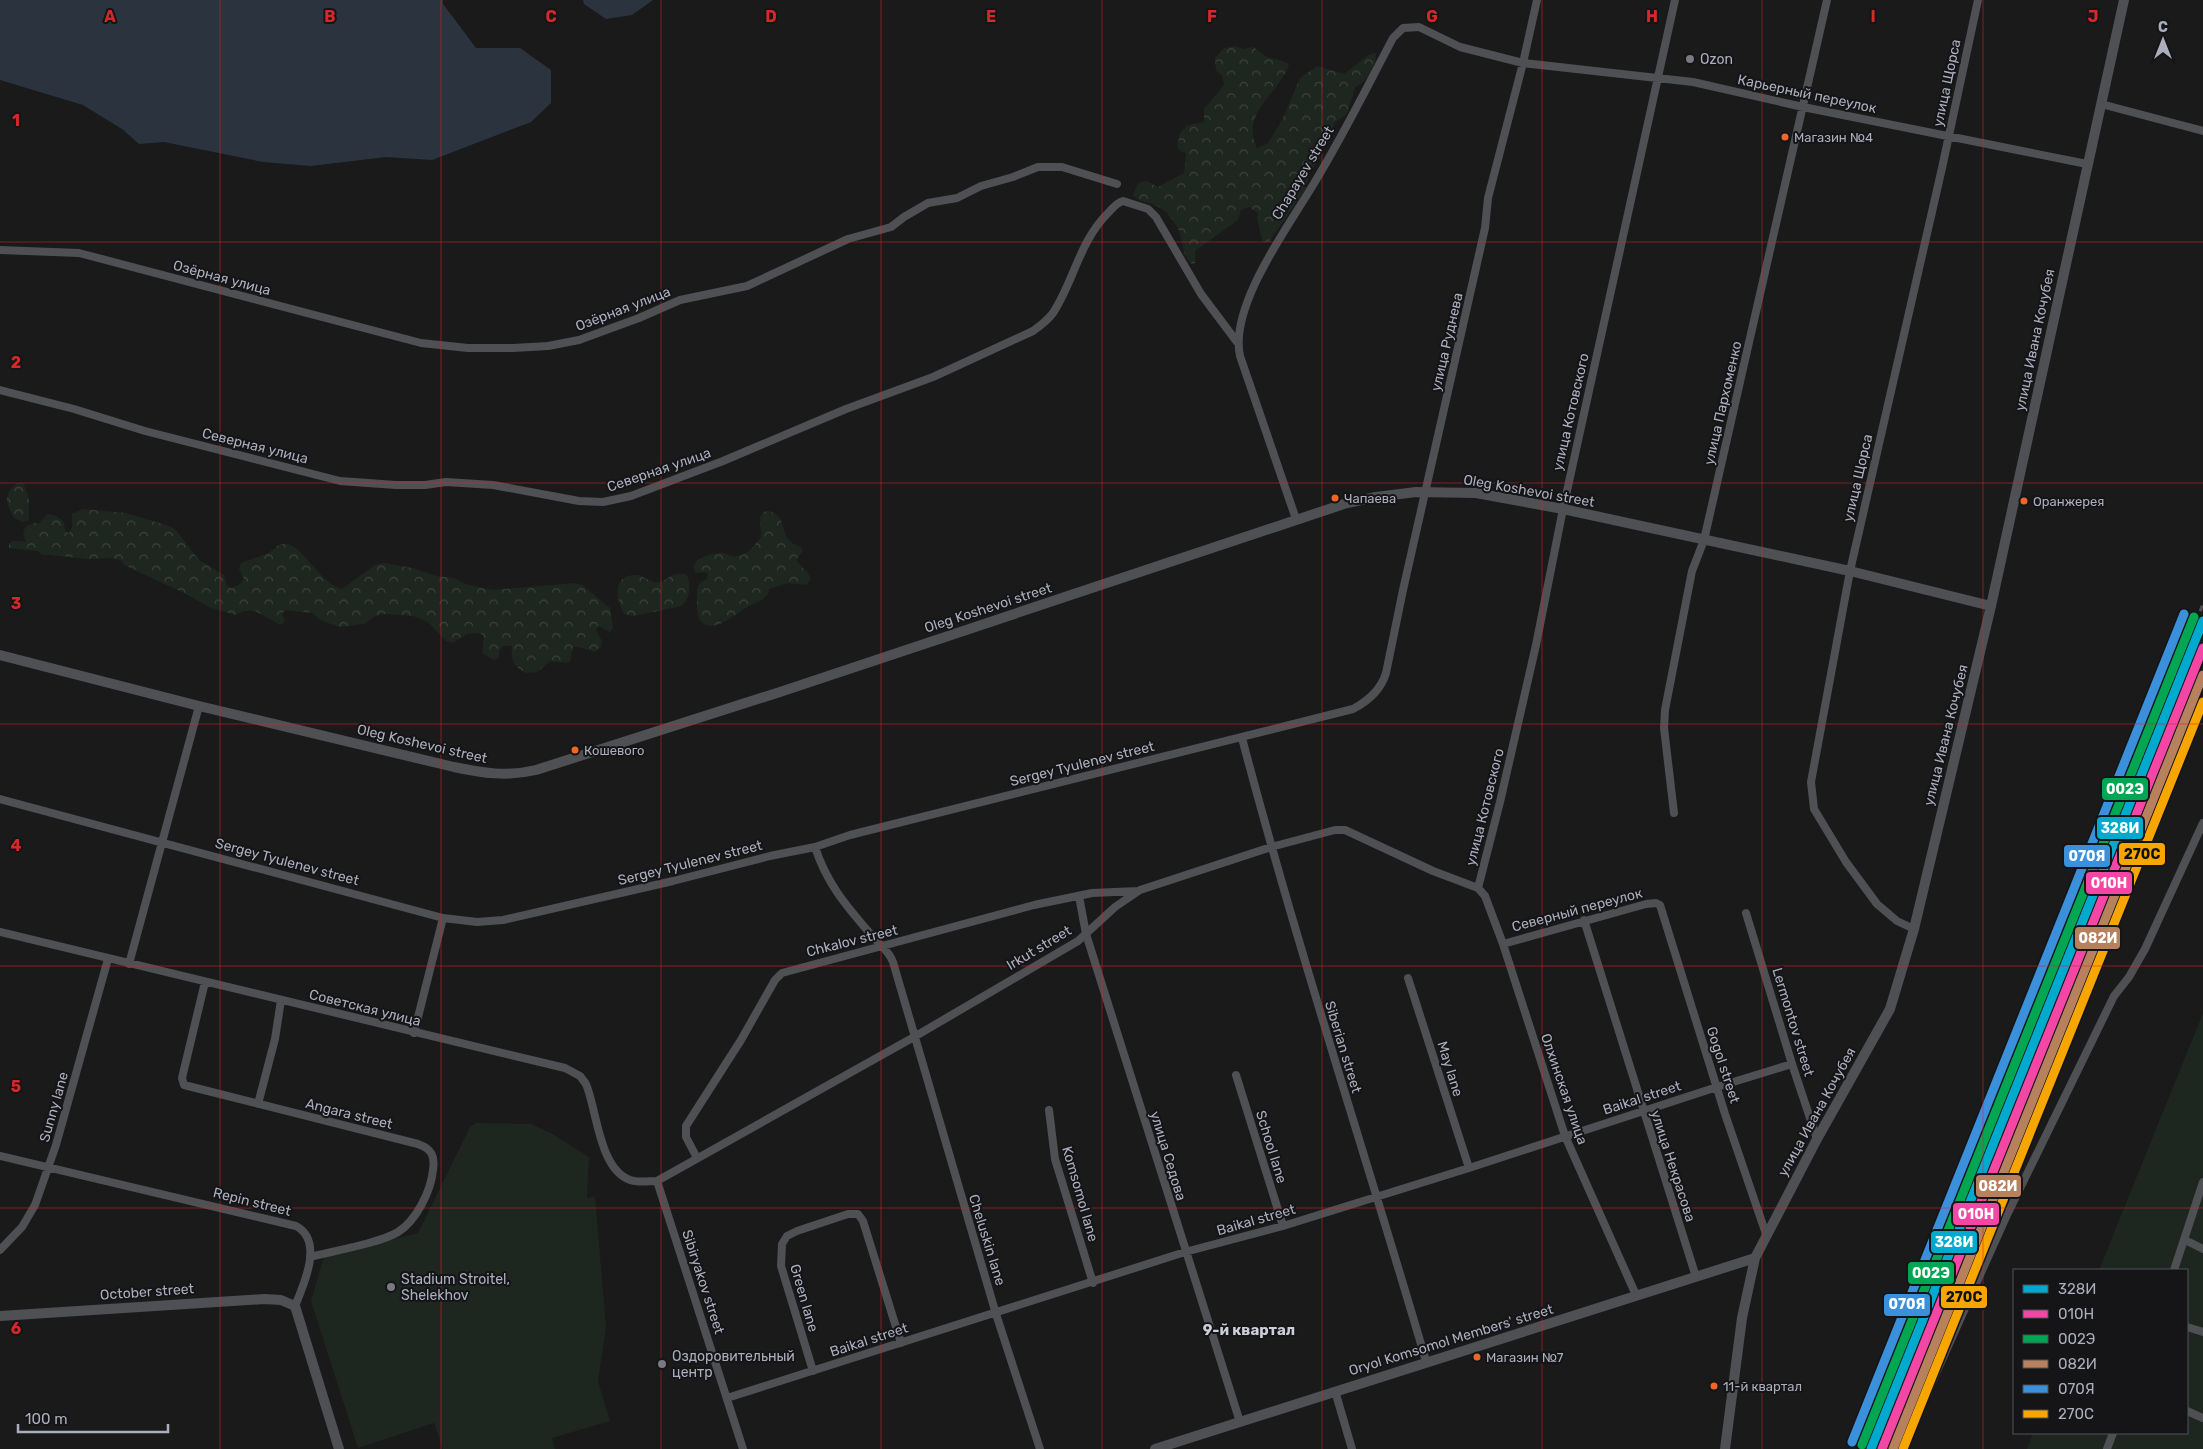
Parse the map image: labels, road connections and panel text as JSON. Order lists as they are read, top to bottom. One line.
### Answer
{"streets":{"street":["улица Щорса","Карьерный переулок","Chapayev street","Озёрная улица","улица Ивана Кочубея","улица Руднева","улица Пархоменко","улица Котовского","Северная улица","Oleg Koshevoi street","Sergey Tyulenev street","Северный переулок","Chkalov street","Irkut street","Советская улица","Lermontov street","Siberian street","Gogol street","May lane","Олхинская улица","Baikal street","Sunny lane","Angara street","School lane","улица Седова","улица Некрасова","Komsomol lane","Repin street","Cheluskin lane","Sibiryakov street","October street","Green lane","Oryol Komsomol Members' street"]},"crossings":[["улица Щорса","Карьерный переулок"],["улица Щорса","улица Ивана Кочубея"],["улица Щорса","Oleg Koshevoi street"],["Карьерный переулок","Chapayev street"],["Карьерный переулок","улица Ивана Кочубея"],["Карьерный переулок","улица Руднева"],["Карьерный переулок","улица Пархоменко"],["Карьерный переулок","улица Котовского"],["Chapayev street","Северная улица"],["Chapayev street","Oleg Koshevoi street"],["улица Ивана Кочубея","Oleg Koshevoi street"],["улица Ивана Кочубея","Lermontov street"],["улица Ивана Кочубея","Gogol street"],["улица Ивана Кочубея","Oryol Komsomol Members' street"],["улица Руднева","Oleg Koshevoi street"],["улица Руднева","Sergey Tyulenev street"],["улица Пархоменко","Oleg Koshevoi street"],["улица Котовского","Oleg Koshevoi street"],["улица Котовского","Irkut street"],["улица Котовского","Олхинская улица"],["Sergey Tyulenev street","Siberian street"],["Sergey Tyulenev street","Cheluskin lane"],["Северный переулок","Gogol street"],["Северный переулок","Олхинская улица"],["Северный переулок","улица Некрасова"],["Chkalov street","Irkut street"],["Chkalov street","улица Седова"],["Chkalov street","Cheluskin lane"],["Irkut street","Советская улица"],["Irkut street","Siberian street"],["Irkut street","Олхинская улица"],["Irkut street","улица Седова"],["Irkut street","Cheluskin lane"],["Irkut street","Sibiryakov street"],["Советская улица","Sunny lane"],["Советская улица","Angara street"],["Советская улица","Sibiryakov street"],["Lermontov street","Baikal street"],["Siberian street","Baikal street"],["Siberian street","Oryol Komsomol Members' street"],["Gogol street","Baikal street"],["May lane","Baikal street"],["Олхинская улица","Baikal street"],["Олхинская улица","Oryol Komsomol Members' street"],["Baikal street","School lane"],["Baikal street","улица Седова"],["Baikal street","улица Некрасова"],["Baikal street","Komsomol lane"],["Baikal street","Cheluskin lane"],["Baikal street","Sibiryakov street"],["Baikal street","Green lane"],["Sunny lane","Repin street"],["Angara street","Repin street"],["улица Седова","Oryol Komsomol Members' street"],["улица Некрасова","Oryol Komsomol Members' street"],["Repin street","October street"]],"districts":["9-й квартал"],"places":["Ozon","Магазин №4","Чапаева","Оранжерея","Кошевого","Stadium Stroitel, Shelekhov","Магазин №7","Оздоровительный центр","11-й квартал"],"lines":["transit line 070Я","transit line 002Э","transit line 328И","transit line 010Н","transit line 082И","transit line 270С"],"legend":["328И","010Н","002Э","082И","070Я","270С"],"scale_bar":"100 m","north":"top","grid":{"columns":["A","B","C","D","E","F","G","H","I","J"],"rows":["1","2","3","4","5","6"]}}
